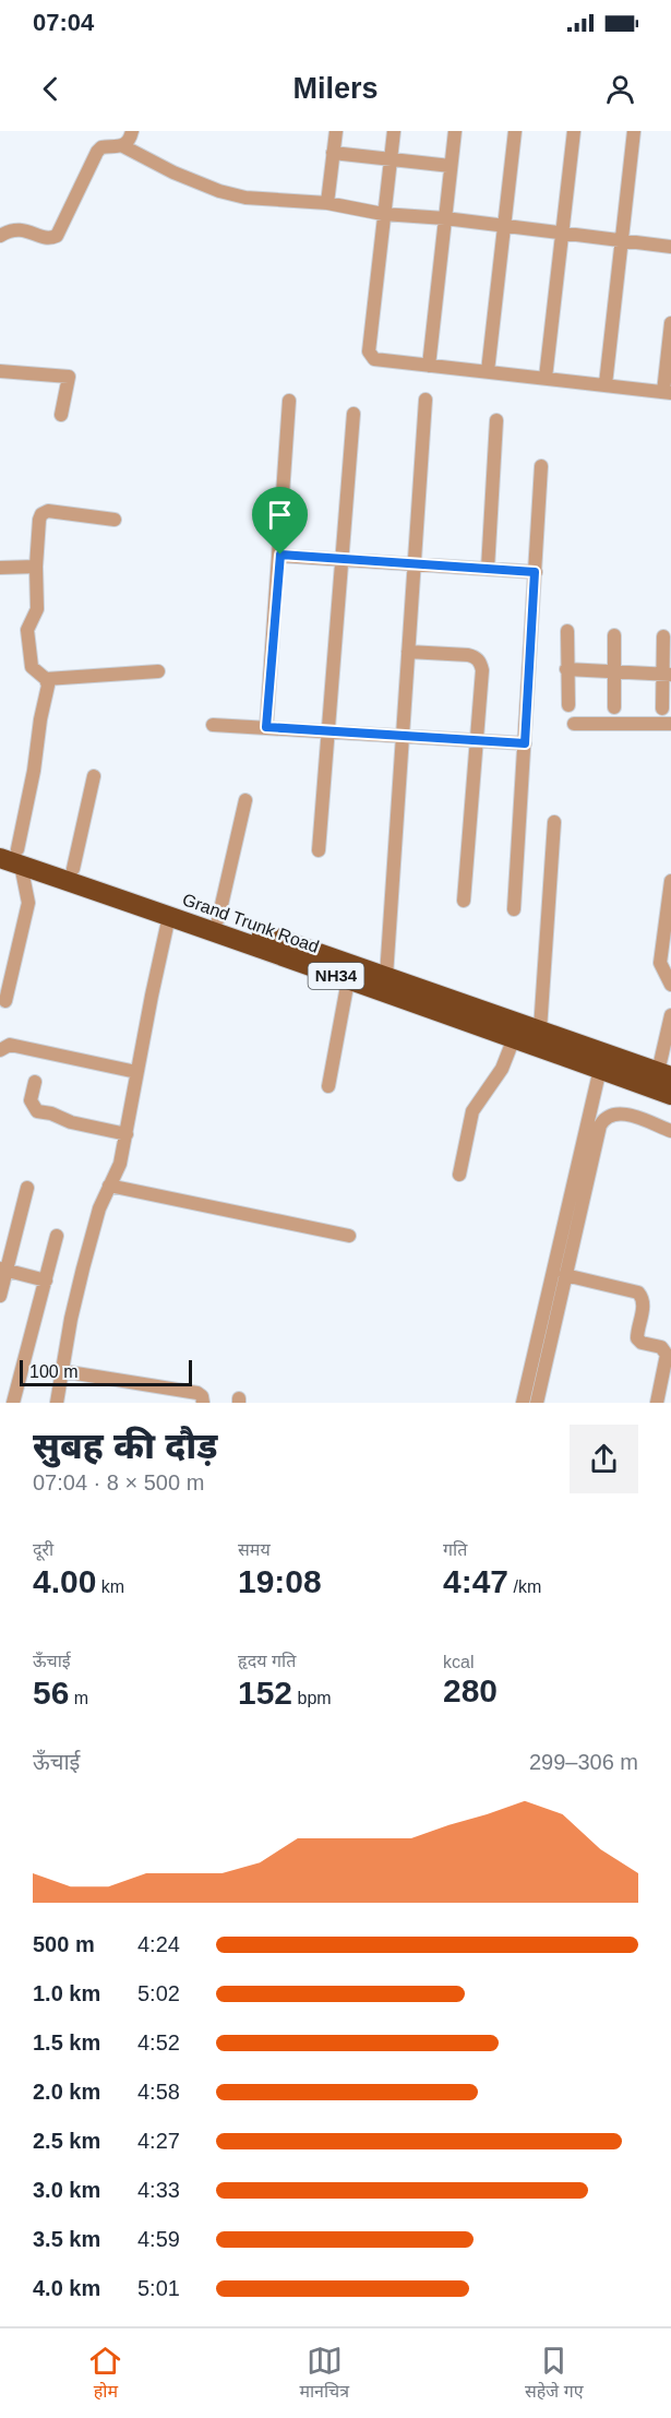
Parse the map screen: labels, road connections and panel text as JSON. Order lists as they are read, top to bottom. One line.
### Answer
{"streets":{"highway":["Grand Trunk Road","NH34"]},"scale_bar":"100 m","page":{"status":"07:04","header":"Milers","scale":"100 m","heading":["सुबह की दौड़","07:04 · 8 × 500 m"],"stats":[["दूरी","4.00 km"],["समय","19:08"],["गति","4:47 /km"],["ऊँचाई","56 m"],["हृदय गति","152 bpm"],["kcal","280"]],"chart":["ऊँचाई","299–306 m"],"list":[{"name":"500 m","note":"4:24"},{"name":"1.0 km","note":"5:02"},{"name":"1.5 km","note":"4:52"},{"name":"2.0 km","note":"4:58"},{"name":"2.5 km","note":"4:27"},{"name":"3.0 km","note":"4:33"},{"name":"3.5 km","note":"4:59"},{"name":"4.0 km","note":"5:01"}],"tabs":["होम","मानचित्र","सहेजे गए"]}}
